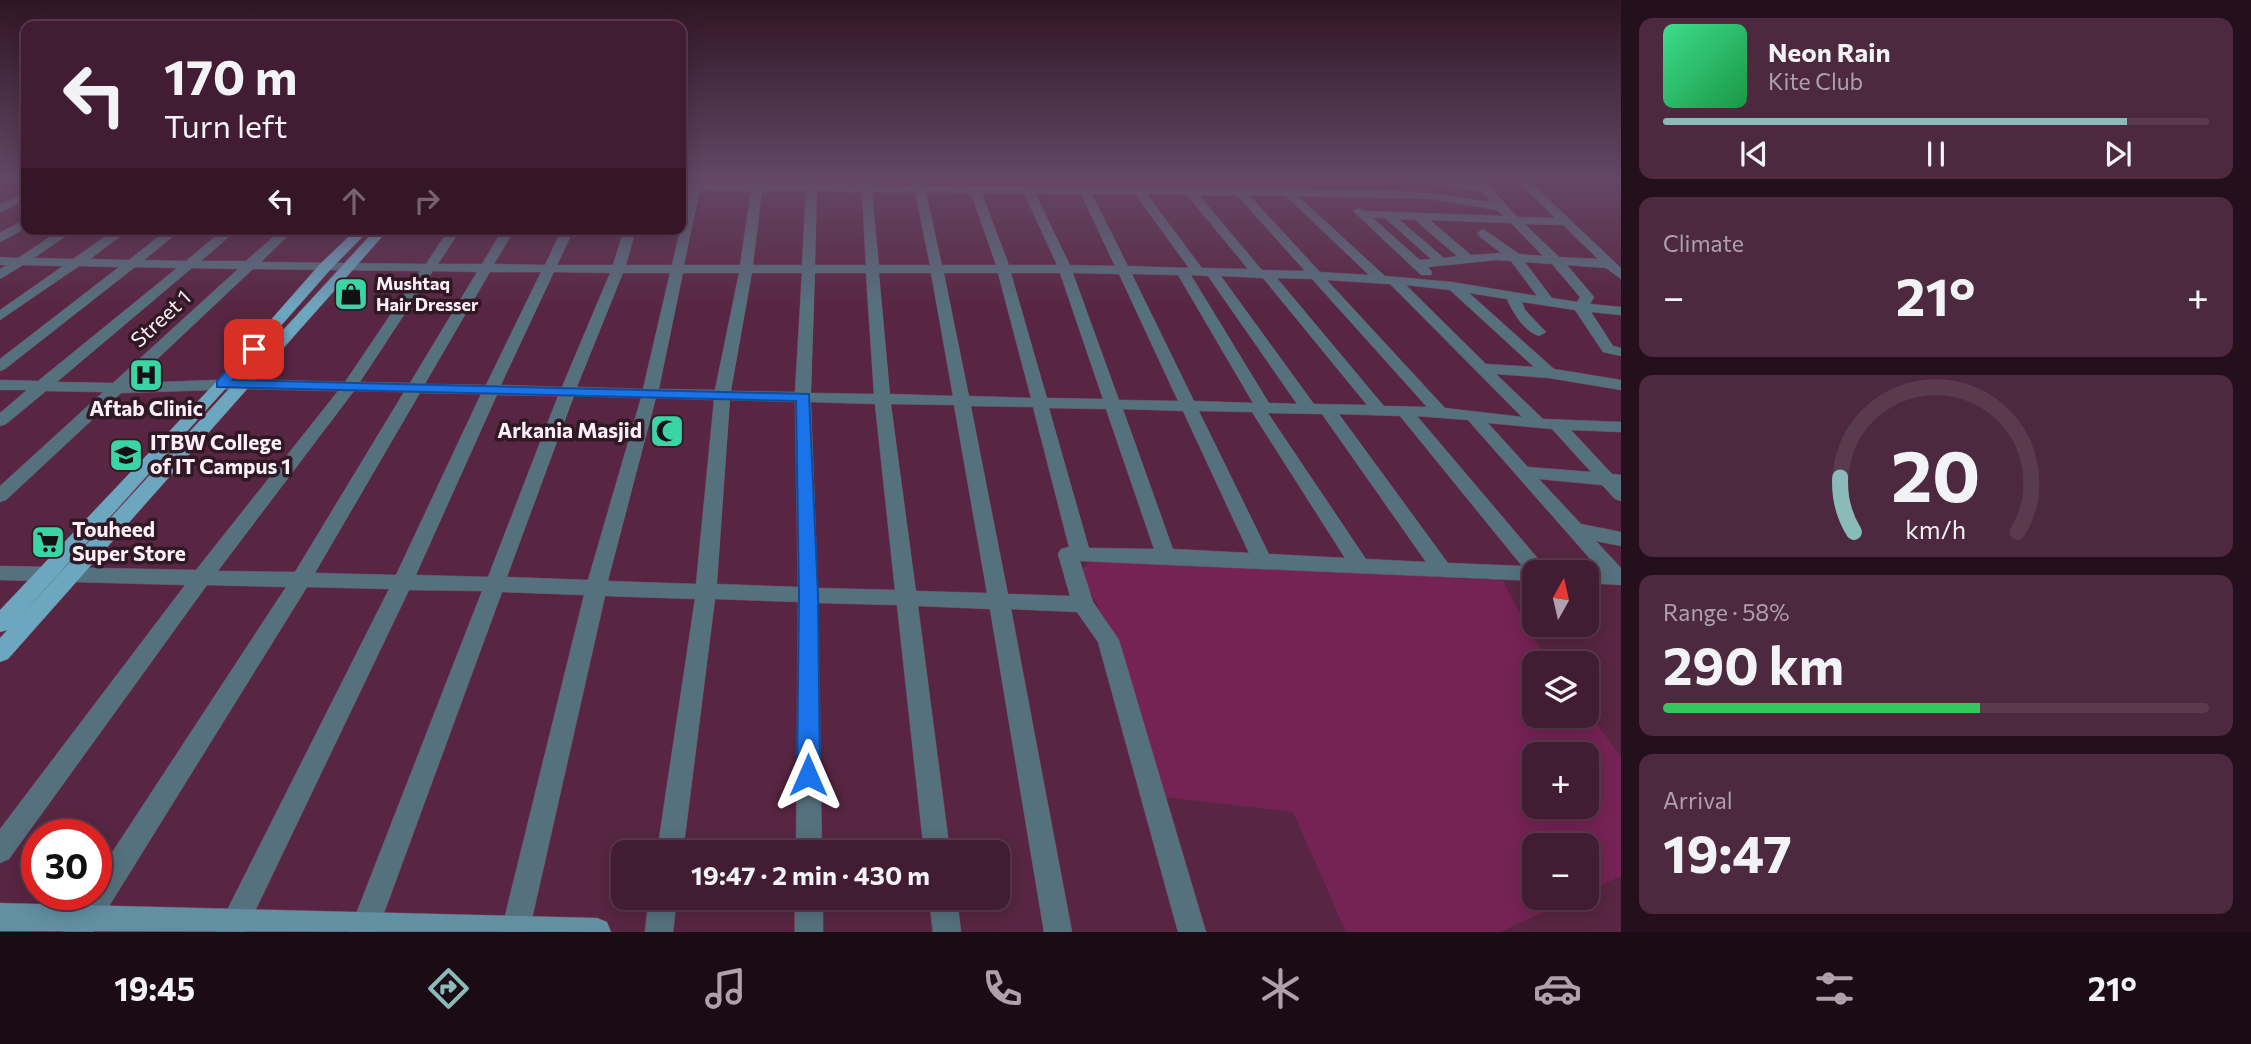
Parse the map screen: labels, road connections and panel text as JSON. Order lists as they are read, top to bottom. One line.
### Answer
{"streets":{"street":["Street 1"]},"places":{"shop":["Mushtaq Hair Dresser"],"hospital":["Aftab Clinic"],"mosque":["Arkania Masjid"],"school or university":["ITBW College of IT Campus 1"],"supermarket":["Touheed Super Store"]},"north":"top","page":{"turn":["170 m","Turn left"],"song":["Neon Rain","Kite Club"],"tile":["Climate",["Range · 58%","290 km"],["Arrival","19:47"]],"heat":["−","21°","+"],"map_buttons":["+","−"],"limit":"30","trip":"19:47 · 2 min · 430 m","tabs":["19:45","21°"],"gauge":["20","km/h"]}}
